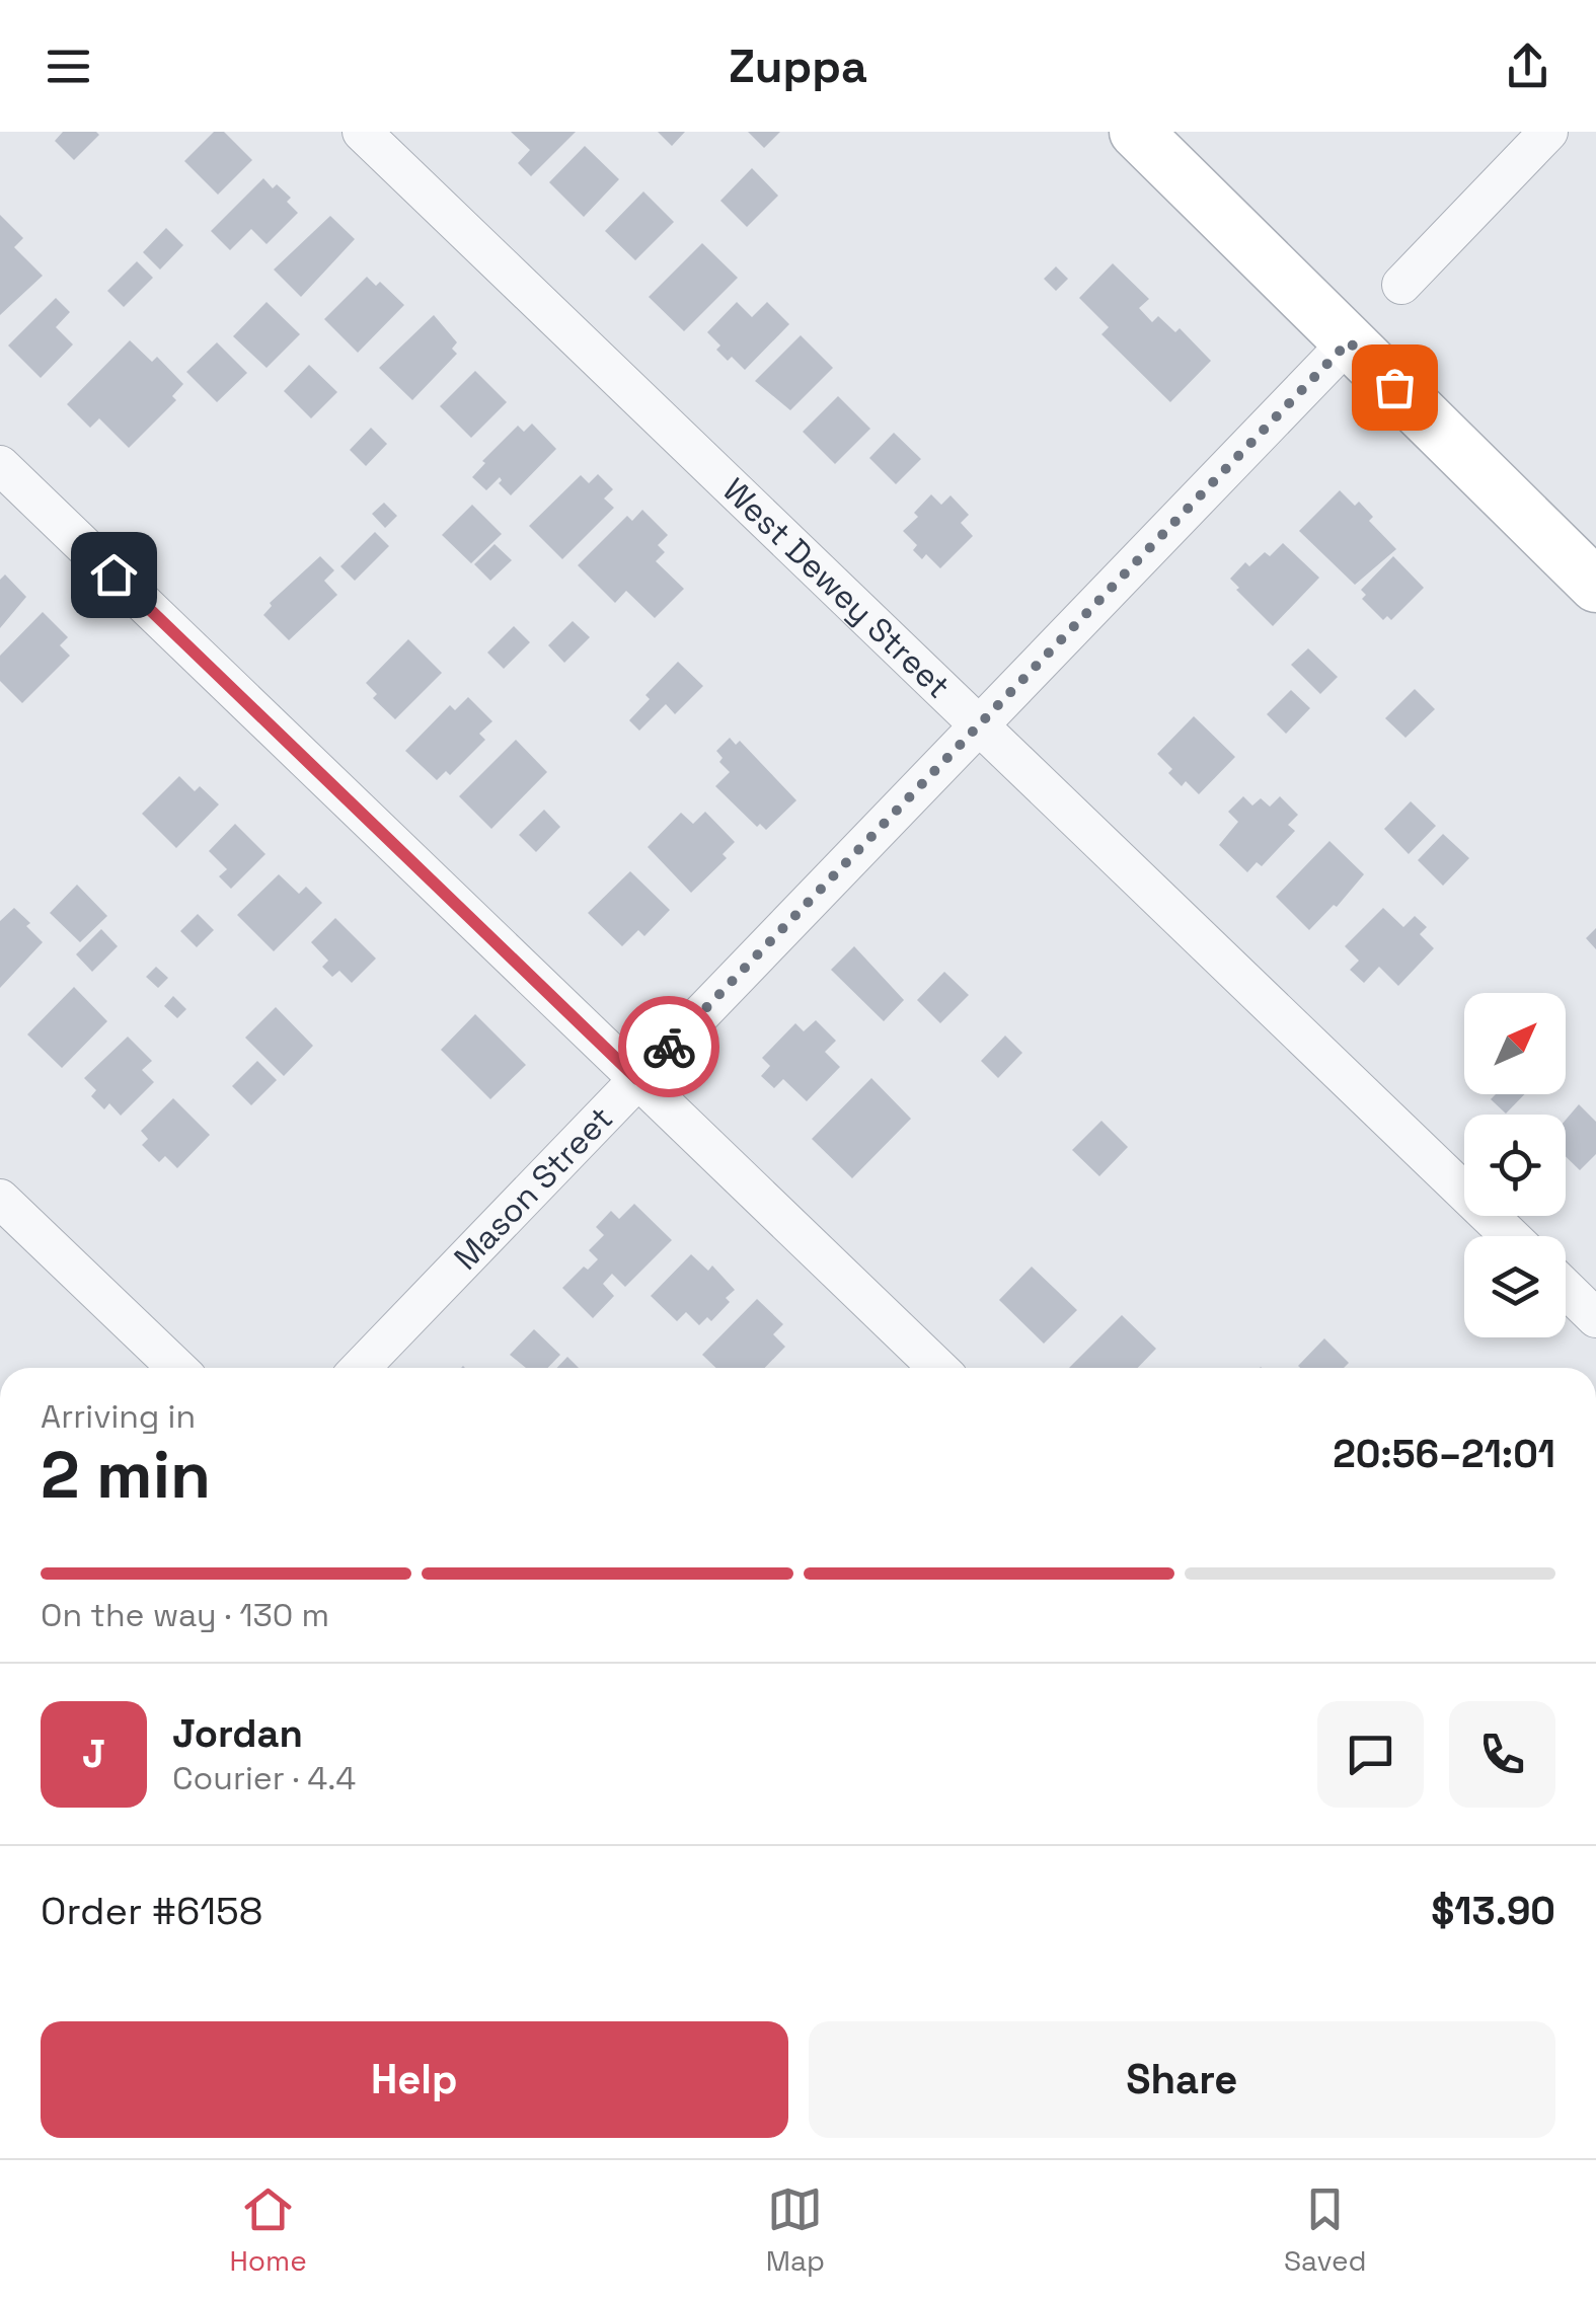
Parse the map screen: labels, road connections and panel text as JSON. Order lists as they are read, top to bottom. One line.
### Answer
{"streets":{"street":["West Dewey Street","Mason Street"]},"crossings":[["West Dewey Street","Mason Street"]],"north":"top right","page":{"header":"Zuppa","heading":["2 min","Arriving in","20:56–21:01"],"panel":["Jordan","Courier · 4.4","Order #6158","$13.90"],"bar":"On the way · 130 m","round":"J","buttons":["Help","Share"],"tabs":["Home","Map","Saved"]}}
